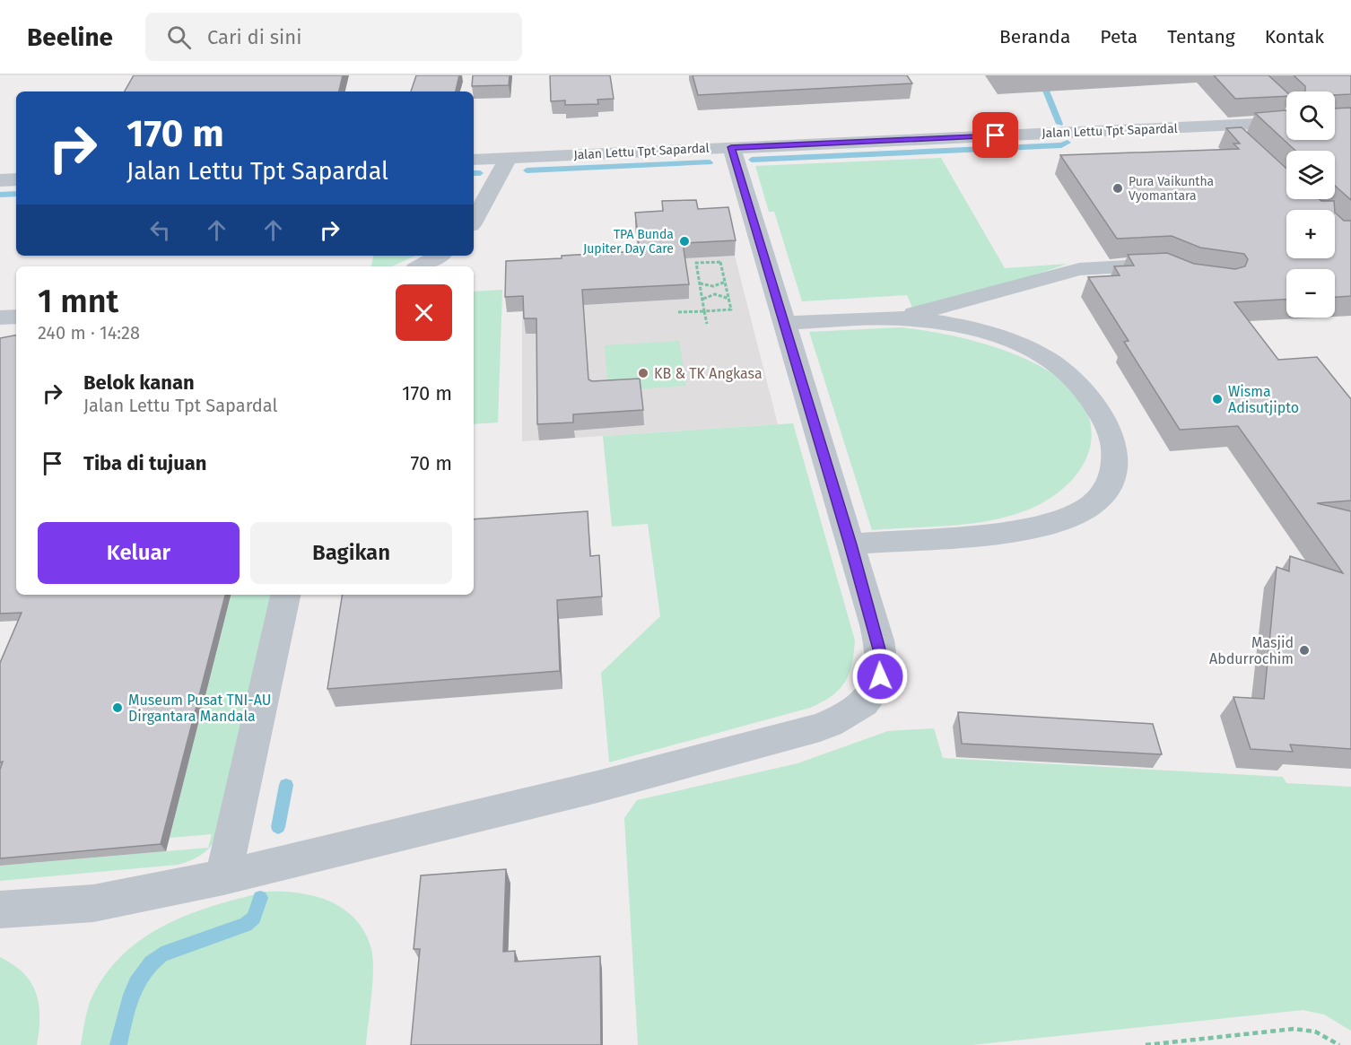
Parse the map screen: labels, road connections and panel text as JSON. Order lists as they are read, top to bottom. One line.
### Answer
{"streets":{"street":["Jalan Lettu Tpt Sapardal"]},"places":["Pura Vaikuntha Vyomantara","TPA Bunda Jupiter Day Care","KB & TK Angkasa","Wisma Adisutjipto","Masjid Abdurrochim","Museum Pusat TNI-AU Dirgantara Mandala"],"page":{"header":"Beeline","search":"Cari di sini","nav":["Beranda","Peta","Tentang","Kontak"],"map_buttons":["+","−"],"turn":["170 m","Jalan Lettu Tpt Sapardal"],"heading":["1 mnt","240 m · 14:28"],"list":[{"name":"Belok kanan","note":"Jalan Lettu Tpt Sapardal","value":"170 m"},{"name":"Tiba di tujuan","value":"70 m"}],"buttons":["Keluar","Bagikan"]}}
